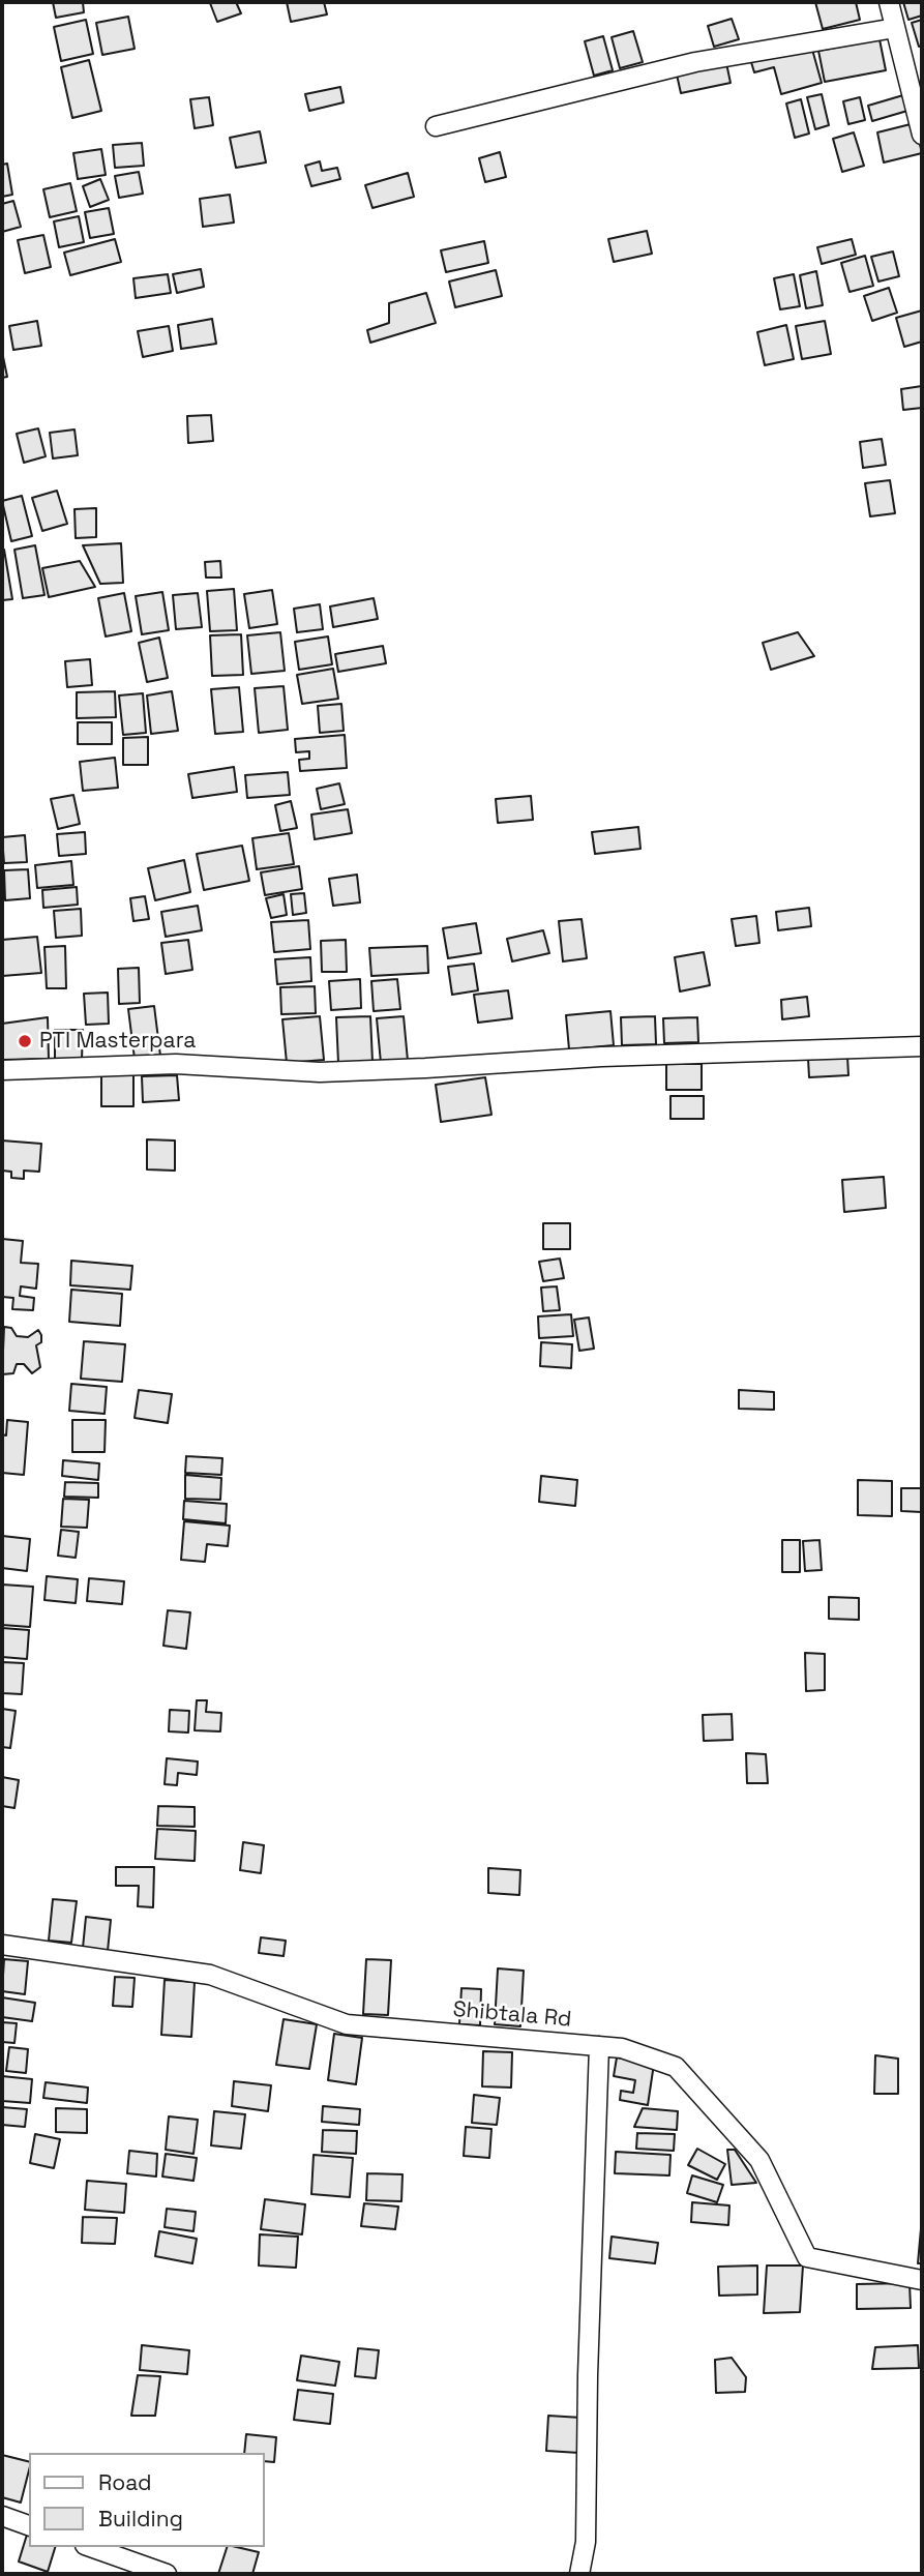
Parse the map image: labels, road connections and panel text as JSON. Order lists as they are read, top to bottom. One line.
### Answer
{"streets":{"street":["Shibtala Rd"]},"places":["PTI Masterpara"],"legend":["Road","Building"]}
